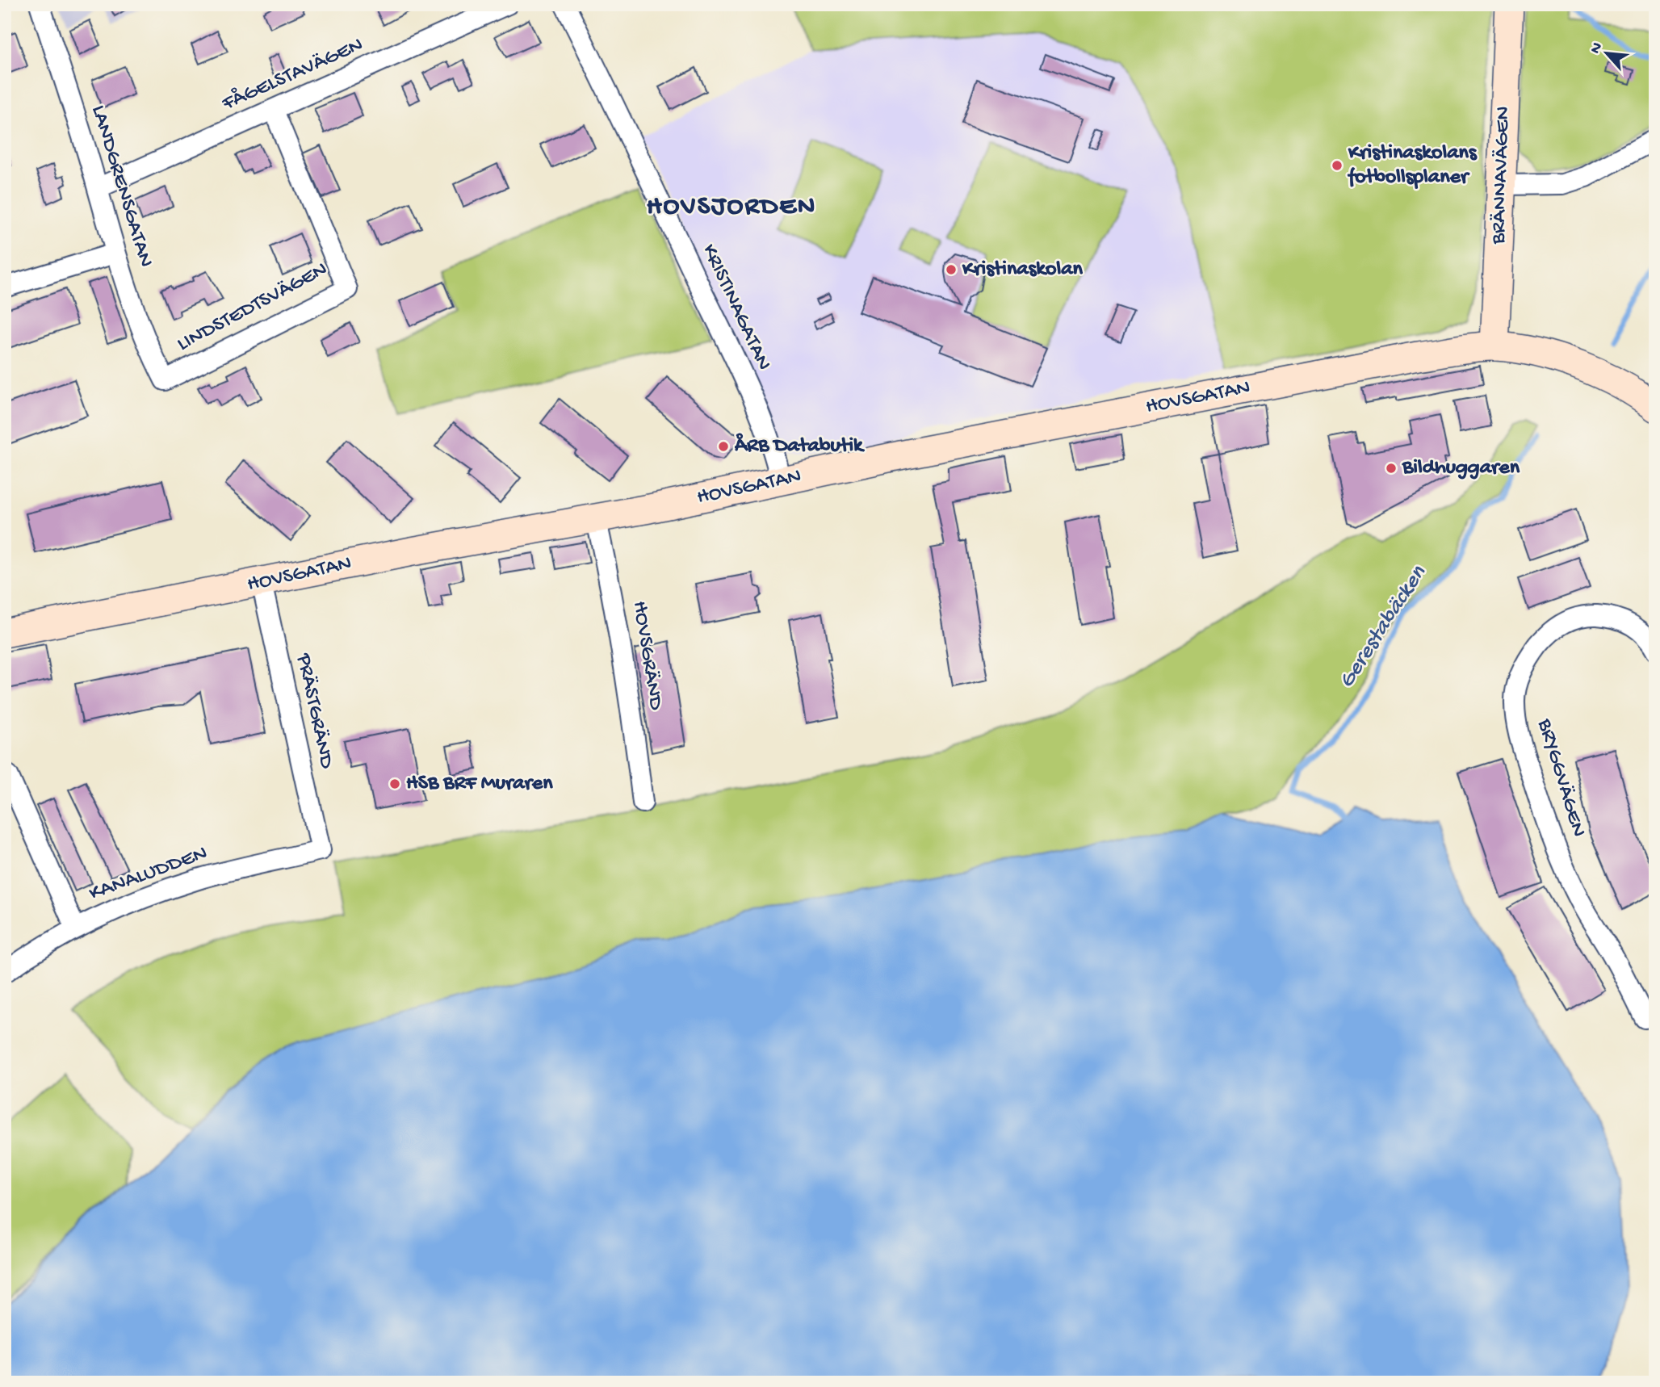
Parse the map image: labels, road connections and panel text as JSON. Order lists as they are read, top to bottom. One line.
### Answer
{"streets":{"main road":["BRÄNNAVÄGEN","HOVSGATAN"],"street":["FÅGELSTAVÄGEN","LANDGRENSGATAN","LINDSTEDTSVÄGEN","KRISTINAGATAN","HOVSGRÄND","PRÄSTGRÄND","BRYGGVÄGEN","KANALUDDEN"]},"crossings":[["FÅGELSTAVÄGEN","LANDGRENSGATAN"],["FÅGELSTAVÄGEN","LINDSTEDTSVÄGEN"],["BRÄNNAVÄGEN","HOVSGATAN"],["LANDGRENSGATAN","LINDSTEDTSVÄGEN"],["KRISTINAGATAN","HOVSGATAN"],["HOVSGATAN","HOVSGRÄND"],["HOVSGATAN","PRÄSTGRÄND"],["PRÄSTGRÄND","KANALUDDEN"]],"districts":["HOVSJORDEN"],"water":["Gerestabäcken"],"places":["Kristinaskolans fotbollsplaner","Kristinaskolan","ÅRB Databutik","Bildhuggaren","HSB BRF Muraren"],"north":"top left"}
